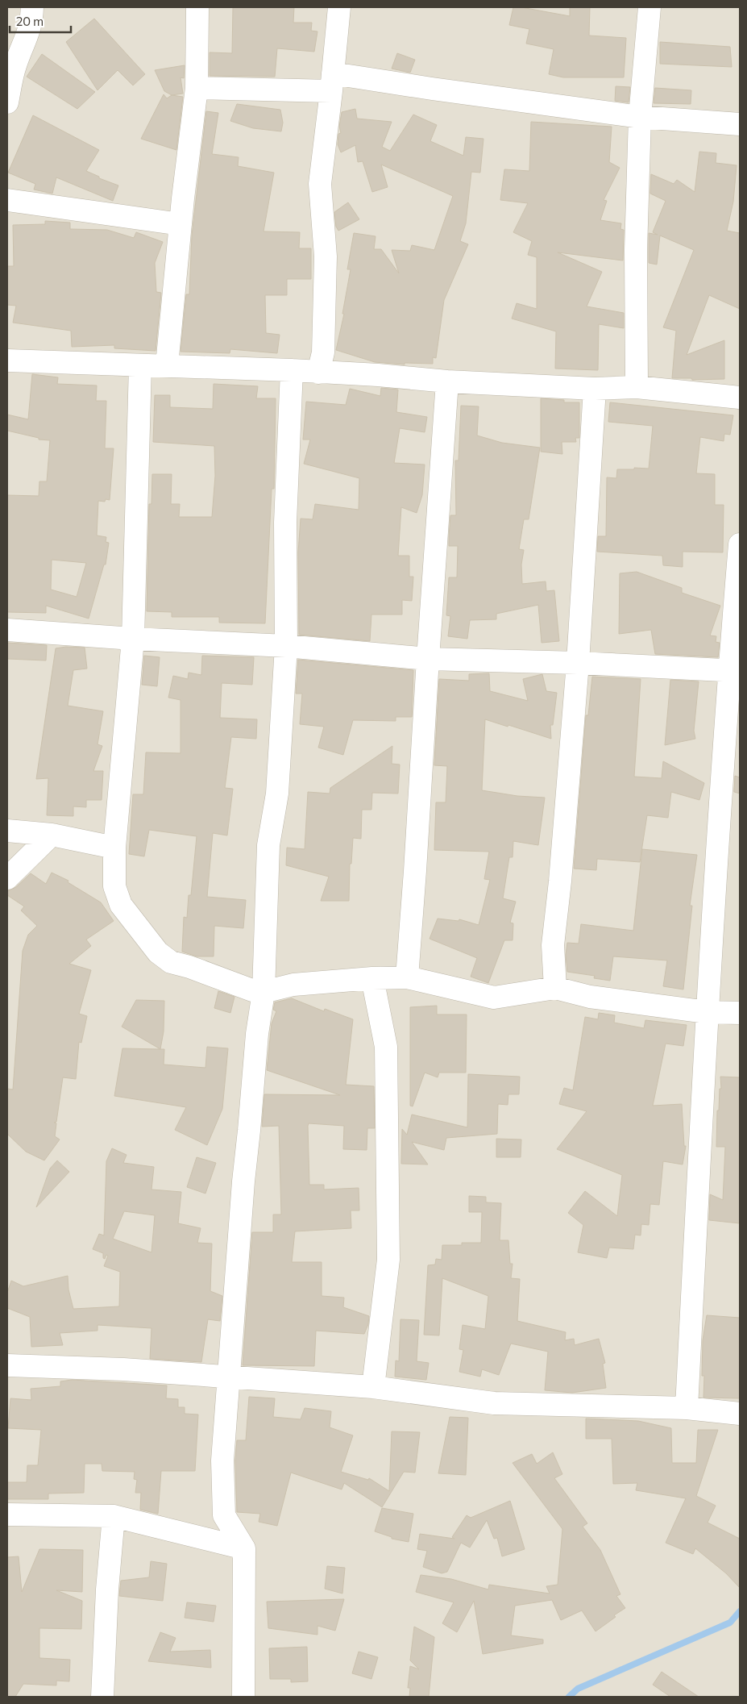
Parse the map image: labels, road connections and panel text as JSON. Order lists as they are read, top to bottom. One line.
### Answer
{"scale_bar":"20 m"}
